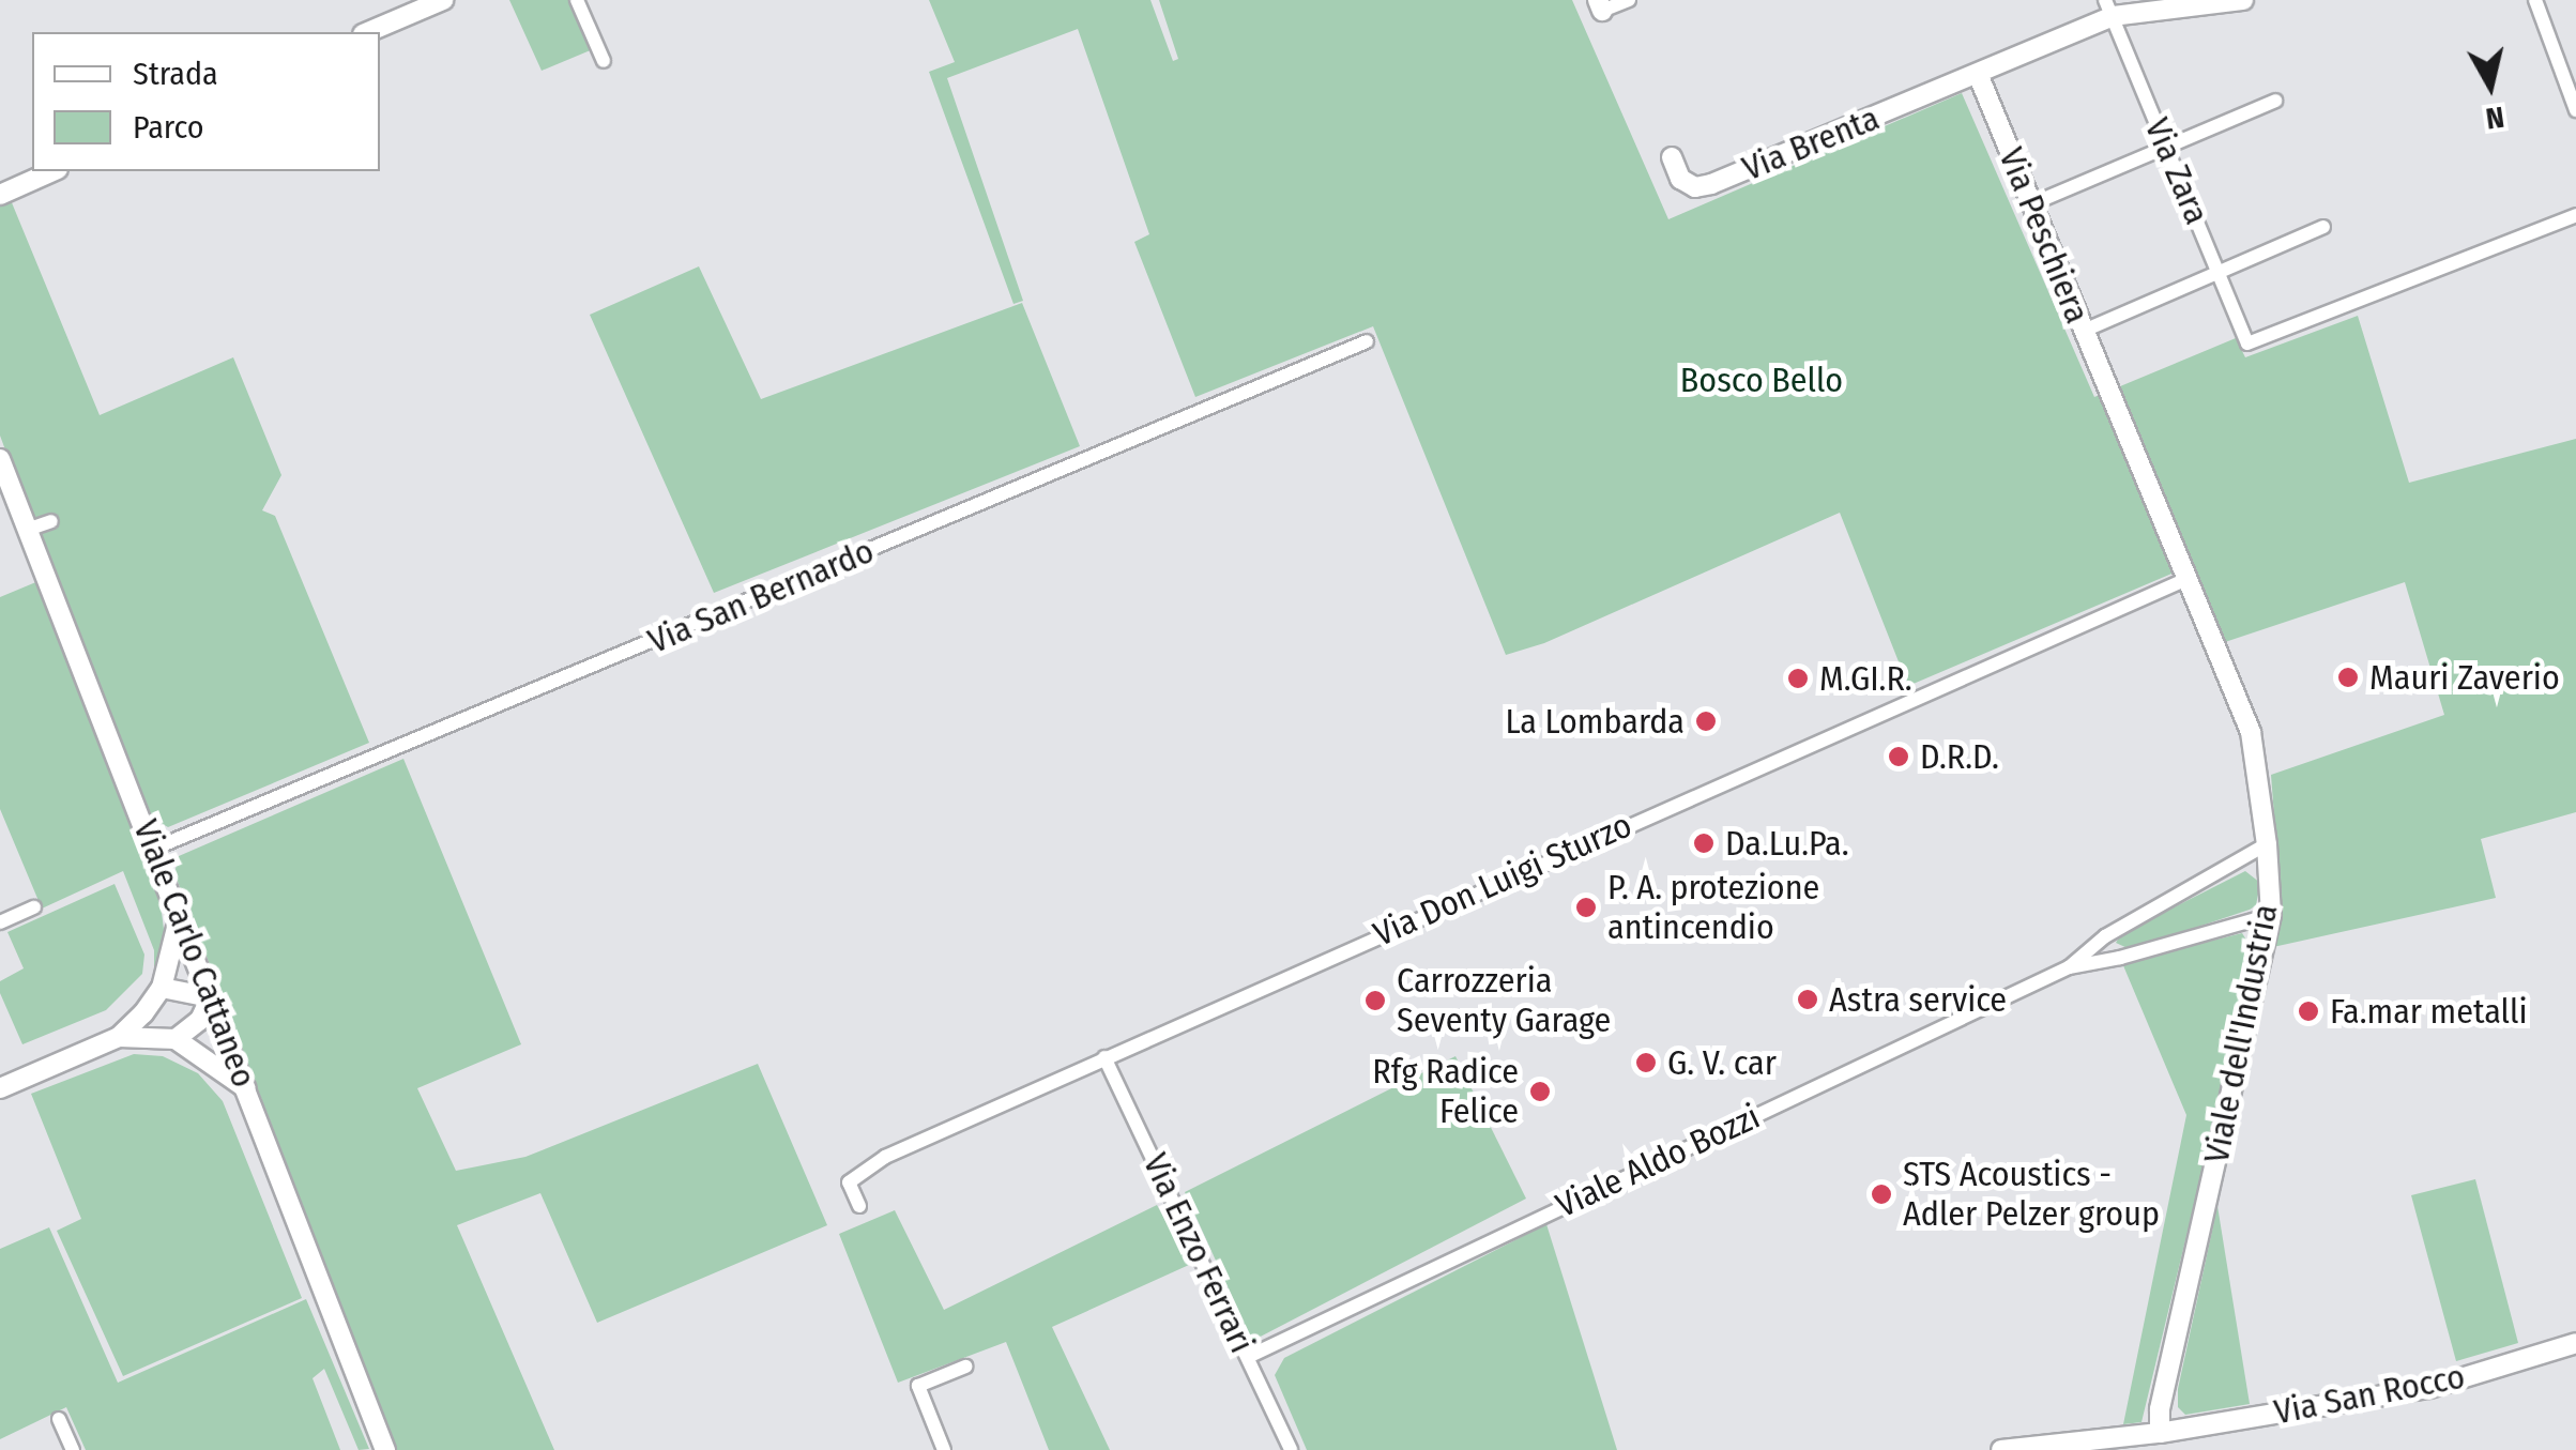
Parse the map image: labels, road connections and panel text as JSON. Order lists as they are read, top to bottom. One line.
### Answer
{"streets":{"street":["Via Brenta","Via Zara","Via Peschiera","Via San Bernardo","Via Don Luigi Sturzo","Viale Carlo Cattaneo","Viale dell'Industria","Viale Aldo Bozzi","Via Enzo Ferrari","Via San Rocco"]},"crossings":[["Via Brenta","Via Peschiera"],["Via Peschiera","Via Don Luigi Sturzo"],["Via Peschiera","Viale dell'Industria"],["Via San Bernardo","Viale Carlo Cattaneo"],["Via Don Luigi Sturzo","Viale dell'Industria"],["Via Don Luigi Sturzo","Via Enzo Ferrari"],["Viale dell'Industria","Viale Aldo Bozzi"],["Viale dell'Industria","Via San Rocco"],["Viale Aldo Bozzi","Via Enzo Ferrari"]],"parks":["Bosco Bello"],"places":["Mauri Zaverio","M.GI.R.","La Lombarda","D.R.D.","Da.Lu.Pa.","P. A. protezione antincendio","Astra service","Carrozzeria Seventy Garage","Fa.mar metalli","G. V. car","Rfg Radice Felice","STS Acoustics - Adler Pelzer group"],"legend":["Strada","Parco"],"north":"bottom"}
